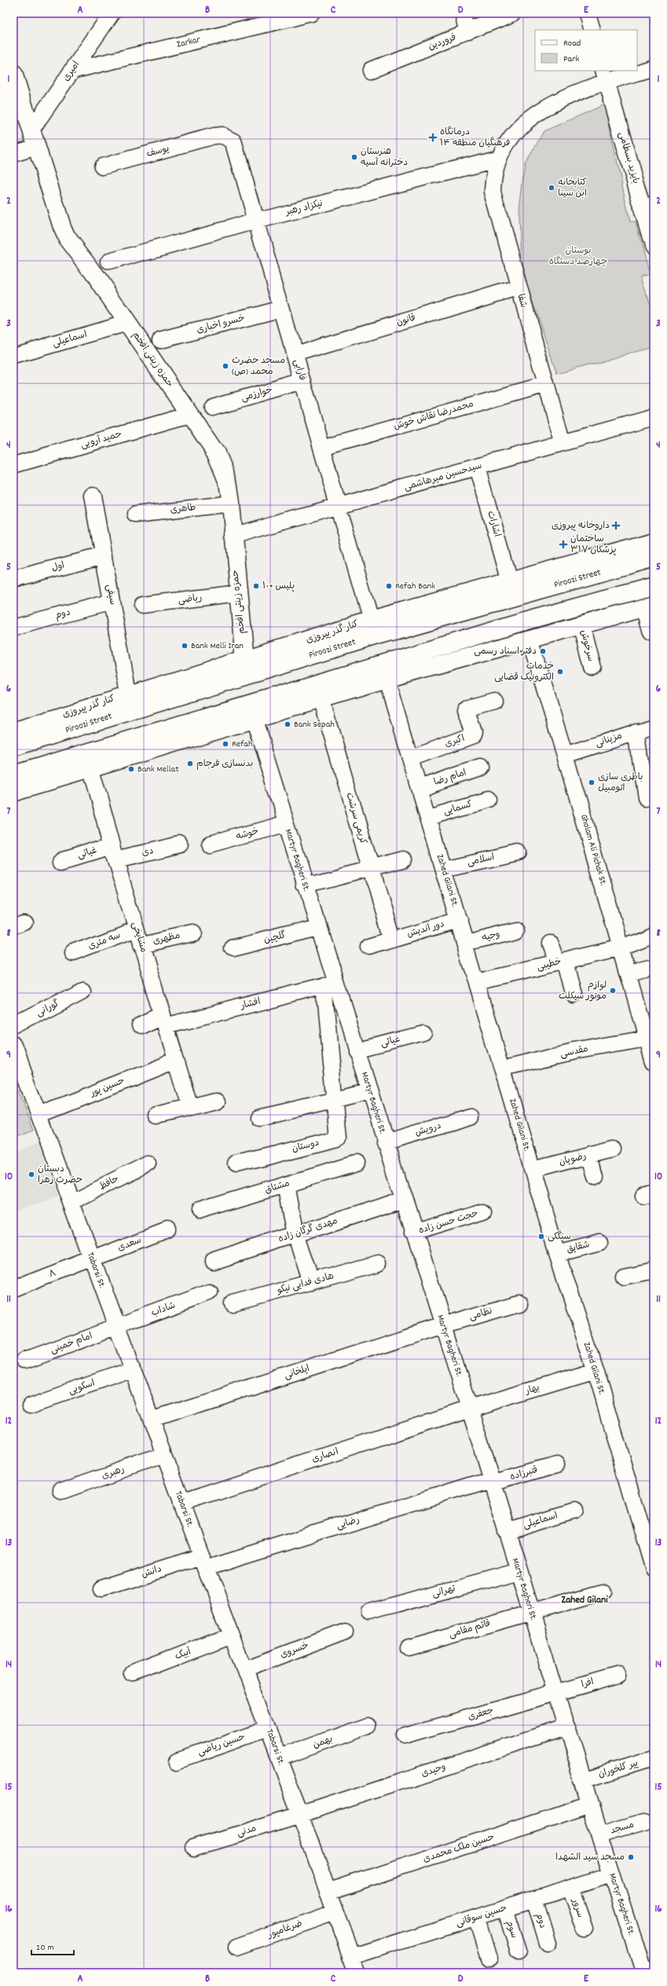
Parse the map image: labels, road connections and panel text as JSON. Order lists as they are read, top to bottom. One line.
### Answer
{"streets":{"main road":["بایزید بسطامی","حمزه زینتی افخم","Piroozi Street","کنار گذر پیروزی"],"street":["Zarkar","فروردین","امیری","یوسف","نیکزاد رهبر","شفا","قانون","خسرو اخباری","اسماعیلی","فارابی","خوارزمی","محمدرضا نقاش خوش","حمید آرویی","سیدحسین میرهاشمی","طاهری","اشارات","اول","سیفی","ریاضی","دوم","سرخوش","مزینانی","اکبری","امام رضا","کسمایی","کریمی سرشت","خوشه","Gholam Ali Pichak St.","دی","غیاثی","Martyr Bagheri St.","اسلامی","Zahed Gilani St.","دور اندیش","وجیه","مشایخی","گلچین","مظهری","سه متری","خطیبی","افشار","گورانی","غیائی","مقدسی","حسین پور","درویش","دوستان","رضویان","حافظ","مشتاق","حجت حسن زاده","مهدی گرگان زاده","سعدی","شقایق","Tabarsi St.","۸","هادی فدایی نیکو","شاداب","نظامی","امام خمینی","ایلخانی","اسکویی","بهار","انصاری","رهبری","قنبرزاده","رضایی","دانش","تهرانی","قائم مقامی","خسروی","آبیک","افرا","جعفری","بهمن","حسین ریاضی","پیر کلخوران","وحیدی","مسجد","مدنی","حسین ملک محمدی","سرور","حسین سوقانی","ضرغامپور","سوم"]},"crossings":[["Zarkar","امیری"],["امیری","حمزه زینتی افخم"],["یوسف","فارابی"],["بایزید بسطامی","شفا"],["نیکزاد رهبر","شفا"],["نیکزاد رهبر","فارابی"],["شفا","قانون"],["شفا","محمدرضا نقاش خوش"],["شفا","سیدحسین میرهاشمی"],["قانون","فارابی"],["خسرو اخباری","فارابی"],["اسماعیلی","حمزه زینتی افخم"],["اسماعیلی","Martyr Bagheri St."],["حمزه زینتی افخم","حمید آرویی"],["حمزه زینتی افخم","سیدحسین میرهاشمی"],["حمزه زینتی افخم","طاهری"],["حمزه زینتی افخم","ریاضی"],["حمزه زینتی افخم","کنار گذر پیروزی"],["فارابی","خوارزمی"],["فارابی","محمدرضا نقاش خوش"],["فارابی","سیدحسین میرهاشمی"],["فارابی","کنار گذر پیروزی"],["سیدحسین میرهاشمی","اشارات"],["اشارات","کنار گذر پیروزی"],["اول","سیفی"],["سیفی","دوم"],["سیفی","کنار گذر پیروزی"],["دوم","حسین سوقانی"],["مزینانی","Gholam Ali Pichak St."],["اکبری","Zahed Gilani St."],["امام رضا","Zahed Gilani St."],["کسمایی","Zahed Gilani St."],["کریمی سرشت","دور اندیش"],["خوشه","Martyr Bagheri St."],["Gholam Ali Pichak St.","خطیبی"],["Gholam Ali Pichak St.","مقدسی"],["دی","غیاثی"],["دی","مشایخی"],["غیاثی","مشایخی"],["Martyr Bagheri St.","گلچین"],["Martyr Bagheri St.","افشار"],["Martyr Bagheri St.","غیائی"],["Martyr Bagheri St.","درویش"],["Martyr Bagheri St.","دوستان"],["Martyr Bagheri St.","حجت حسن زاده"],["Martyr Bagheri St.","مهدی گرگان زاده"],["Martyr Bagheri St.","نظامی"],["Martyr Bagheri St.","ایلخانی"],["Martyr Bagheri St.","بهار"],["Martyr Bagheri St.","انصاری"],["Martyr Bagheri St.","قنبرزاده"],["Martyr Bagheri St.","رضایی"],["Martyr Bagheri St.","تهرانی"],["Martyr Bagheri St.","قائم مقامی"],["Martyr Bagheri St.","افرا"],["Martyr Bagheri St.","جعفری"],["Martyr Bagheri St.","پیر کلخوران"],["Martyr Bagheri St.","وحیدی"],["Martyr Bagheri St.","مسجد"],["Martyr Bagheri St.","حسین ملک محمدی"],["Martyr Bagheri St.","حسین سوقانی"],["اسلامی","Zahed Gilani St."],["Zahed Gilani St.","دور اندیش"],["Zahed Gilani St.","وجیه"],["Zahed Gilani St.","خطیبی"],["Zahed Gilani St.","مقدسی"],["Zahed Gilani St.","رضویان"],["Zahed Gilani St.","شقایق"],["Zahed Gilani St.","بهار"],["مشایخی","مظهری"],["مشایخی","سه متری"],["مشایخی","افشار"],["مشایخی","حسین پور"],["افشار","دوستان"],["حسین پور","Tabarsi St."],["حافظ","Tabarsi St."],["سعدی","Tabarsi St."],["سعدی","۸"],["Tabarsi St.","۸"],["Tabarsi St.","شاداب"],["Tabarsi St.","امام خمینی"],["Tabarsi St.","ایلخانی"],["Tabarsi St.","اسکویی"],["Tabarsi St.","انصاری"],["Tabarsi St.","رهبری"],["Tabarsi St.","رضایی"],["Tabarsi St.","دانش"],["Tabarsi St.","خسروی"],["Tabarsi St.","آبیک"],["Tabarsi St.","بهمن"],["Tabarsi St.","حسین ریاضی"],["Tabarsi St.","وحیدی"],["Tabarsi St.","مدنی"],["Tabarsi St.","حسین ملک محمدی"],["Tabarsi St.","حسین سوقانی"],["Tabarsi St.","ضرغامپور"],["شاداب","امام خمینی"],["نظامی","ایلخانی"],["بهار","انصاری"],["قنبرزاده","رضایی"],["رضایی","دانش"],["افرا","جعفری"],["وحیدی","مدنی"],["سرور","حسین سوقانی"],["حسین سوقانی","سوم"]],"districts":["Zahed Gilani"],"parks":["بوستان چهارصد دستگاه"],"places":{"health":["درمانگاه فرهنگیان منطقه ۱۴","داروخانه پیروزی","ساختمان پزشکان ۳۱۷"],"other":["هنرستان دخترانه آسیه","کتابخانه ابن سینا","مسجد حضرت محمد (ص)","پلیس +۱۰","Refah Bank","Bank Melli Iran","دفتر اسناد رسمی","خدمات الکترونیک قضایی","Bank Sepah","Refah","بدنسازی فرجام","Bank Mellat","باطری سازی اتومبیل","لوازم موتور سیکلت","دبستان حضرت زهرا","سنگکی","مسجد سید الشهدا"]},"legend":["Road","Park"],"scale_bar":"20 m","grid":{"columns":["A","B","C","D","E"],"rows":["1","2","3","4","5","6","7","8","9","10","11","12","13","14","15","16"]}}
